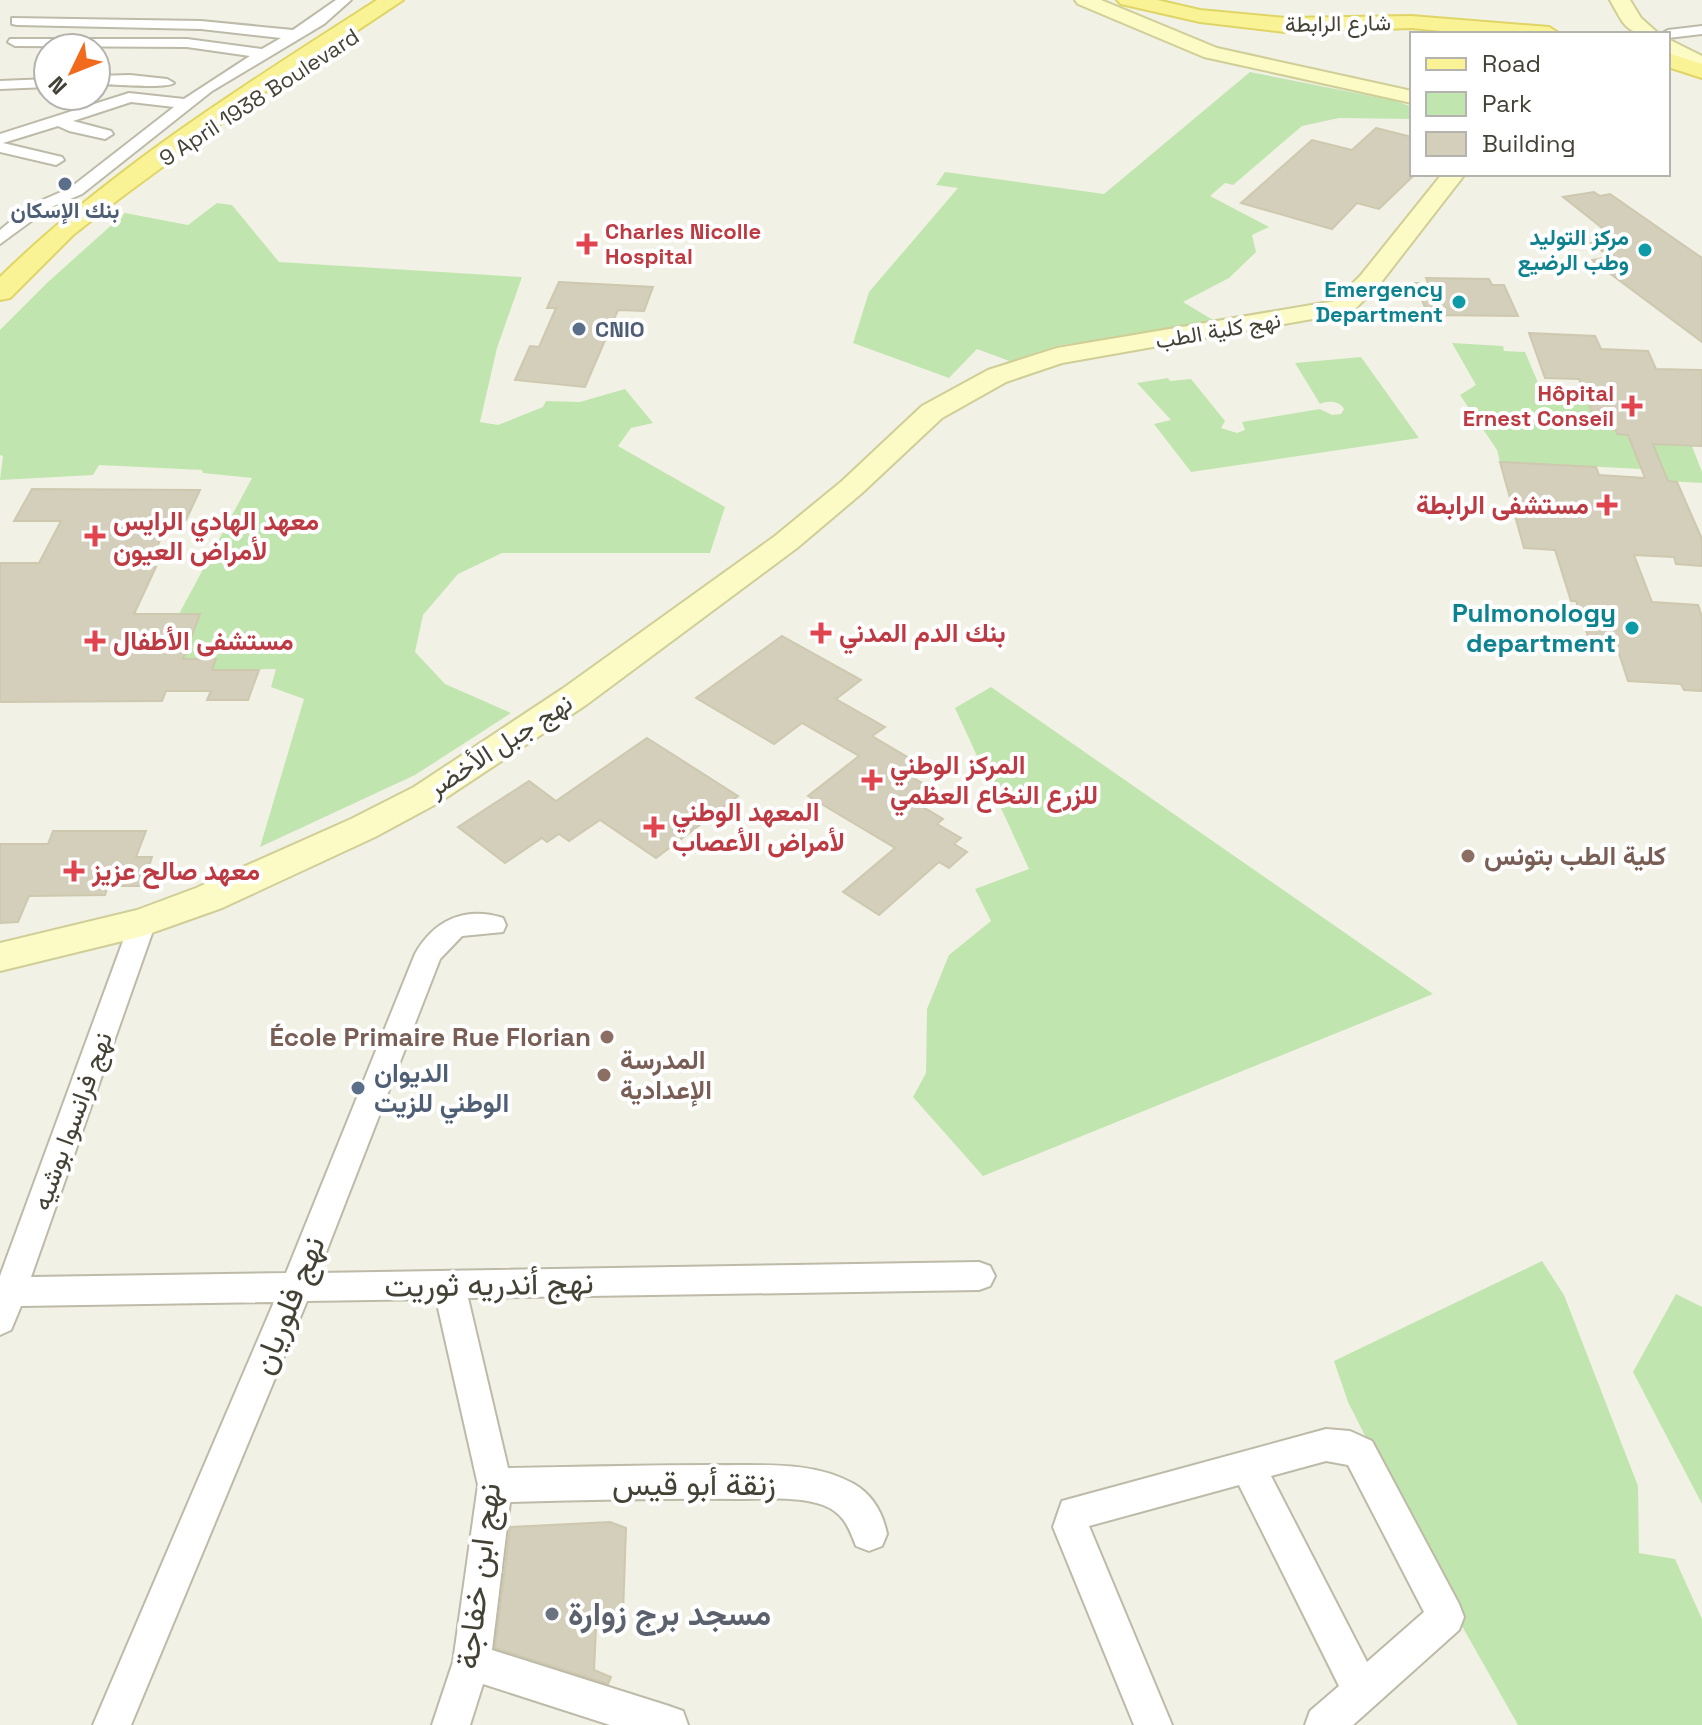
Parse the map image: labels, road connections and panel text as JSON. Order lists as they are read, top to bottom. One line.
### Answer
{"streets":{"main road":["شارع الرابطة","9 April 1938 Boulevard"],"street":["نهج كلية الطب","نهج جبل الأخضر","نهج فرانسوا بوشيه","نهج أندريه ثوريت","نهج فلوريان","زنقة أبو قيس","نهج ابن خفاجة"]},"crossings":[["نهج كلية الطب","نهج جبل الأخضر"],["نهج جبل الأخضر","نهج فرانسوا بوشيه"],["نهج فرانسوا بوشيه","نهج أندريه ثوريت"],["نهج أندريه ثوريت","نهج فلوريان"],["نهج أندريه ثوريت","نهج ابن خفاجة"],["زنقة أبو قيس","نهج ابن خفاجة"]],"places":{"other":["بنك الإسكان","مركز التوليد وطب الرضيع","Emergency Department","CNIO","Pulmonology department","كلية الطب بتونس","École Primaire Rue Florian","المدرسة الإعدادية","الديوان الوطني للزيت","مسجد برج زوارة"],"health":["Charles Nicolle Hospital","Hôpital Ernest Conseil","مستشفى الرابطة","معهد الهادي الرايس لأمراض العيون","بنك الدم المدني","مستشفى الأطفال","المركز الوطني للزرع النخاع العظمي","المعهد الوطني لأمراض الأعصاب","معهد صالح عزيز"]},"legend":["Road","Park","Building"],"north":"bottom left"}
